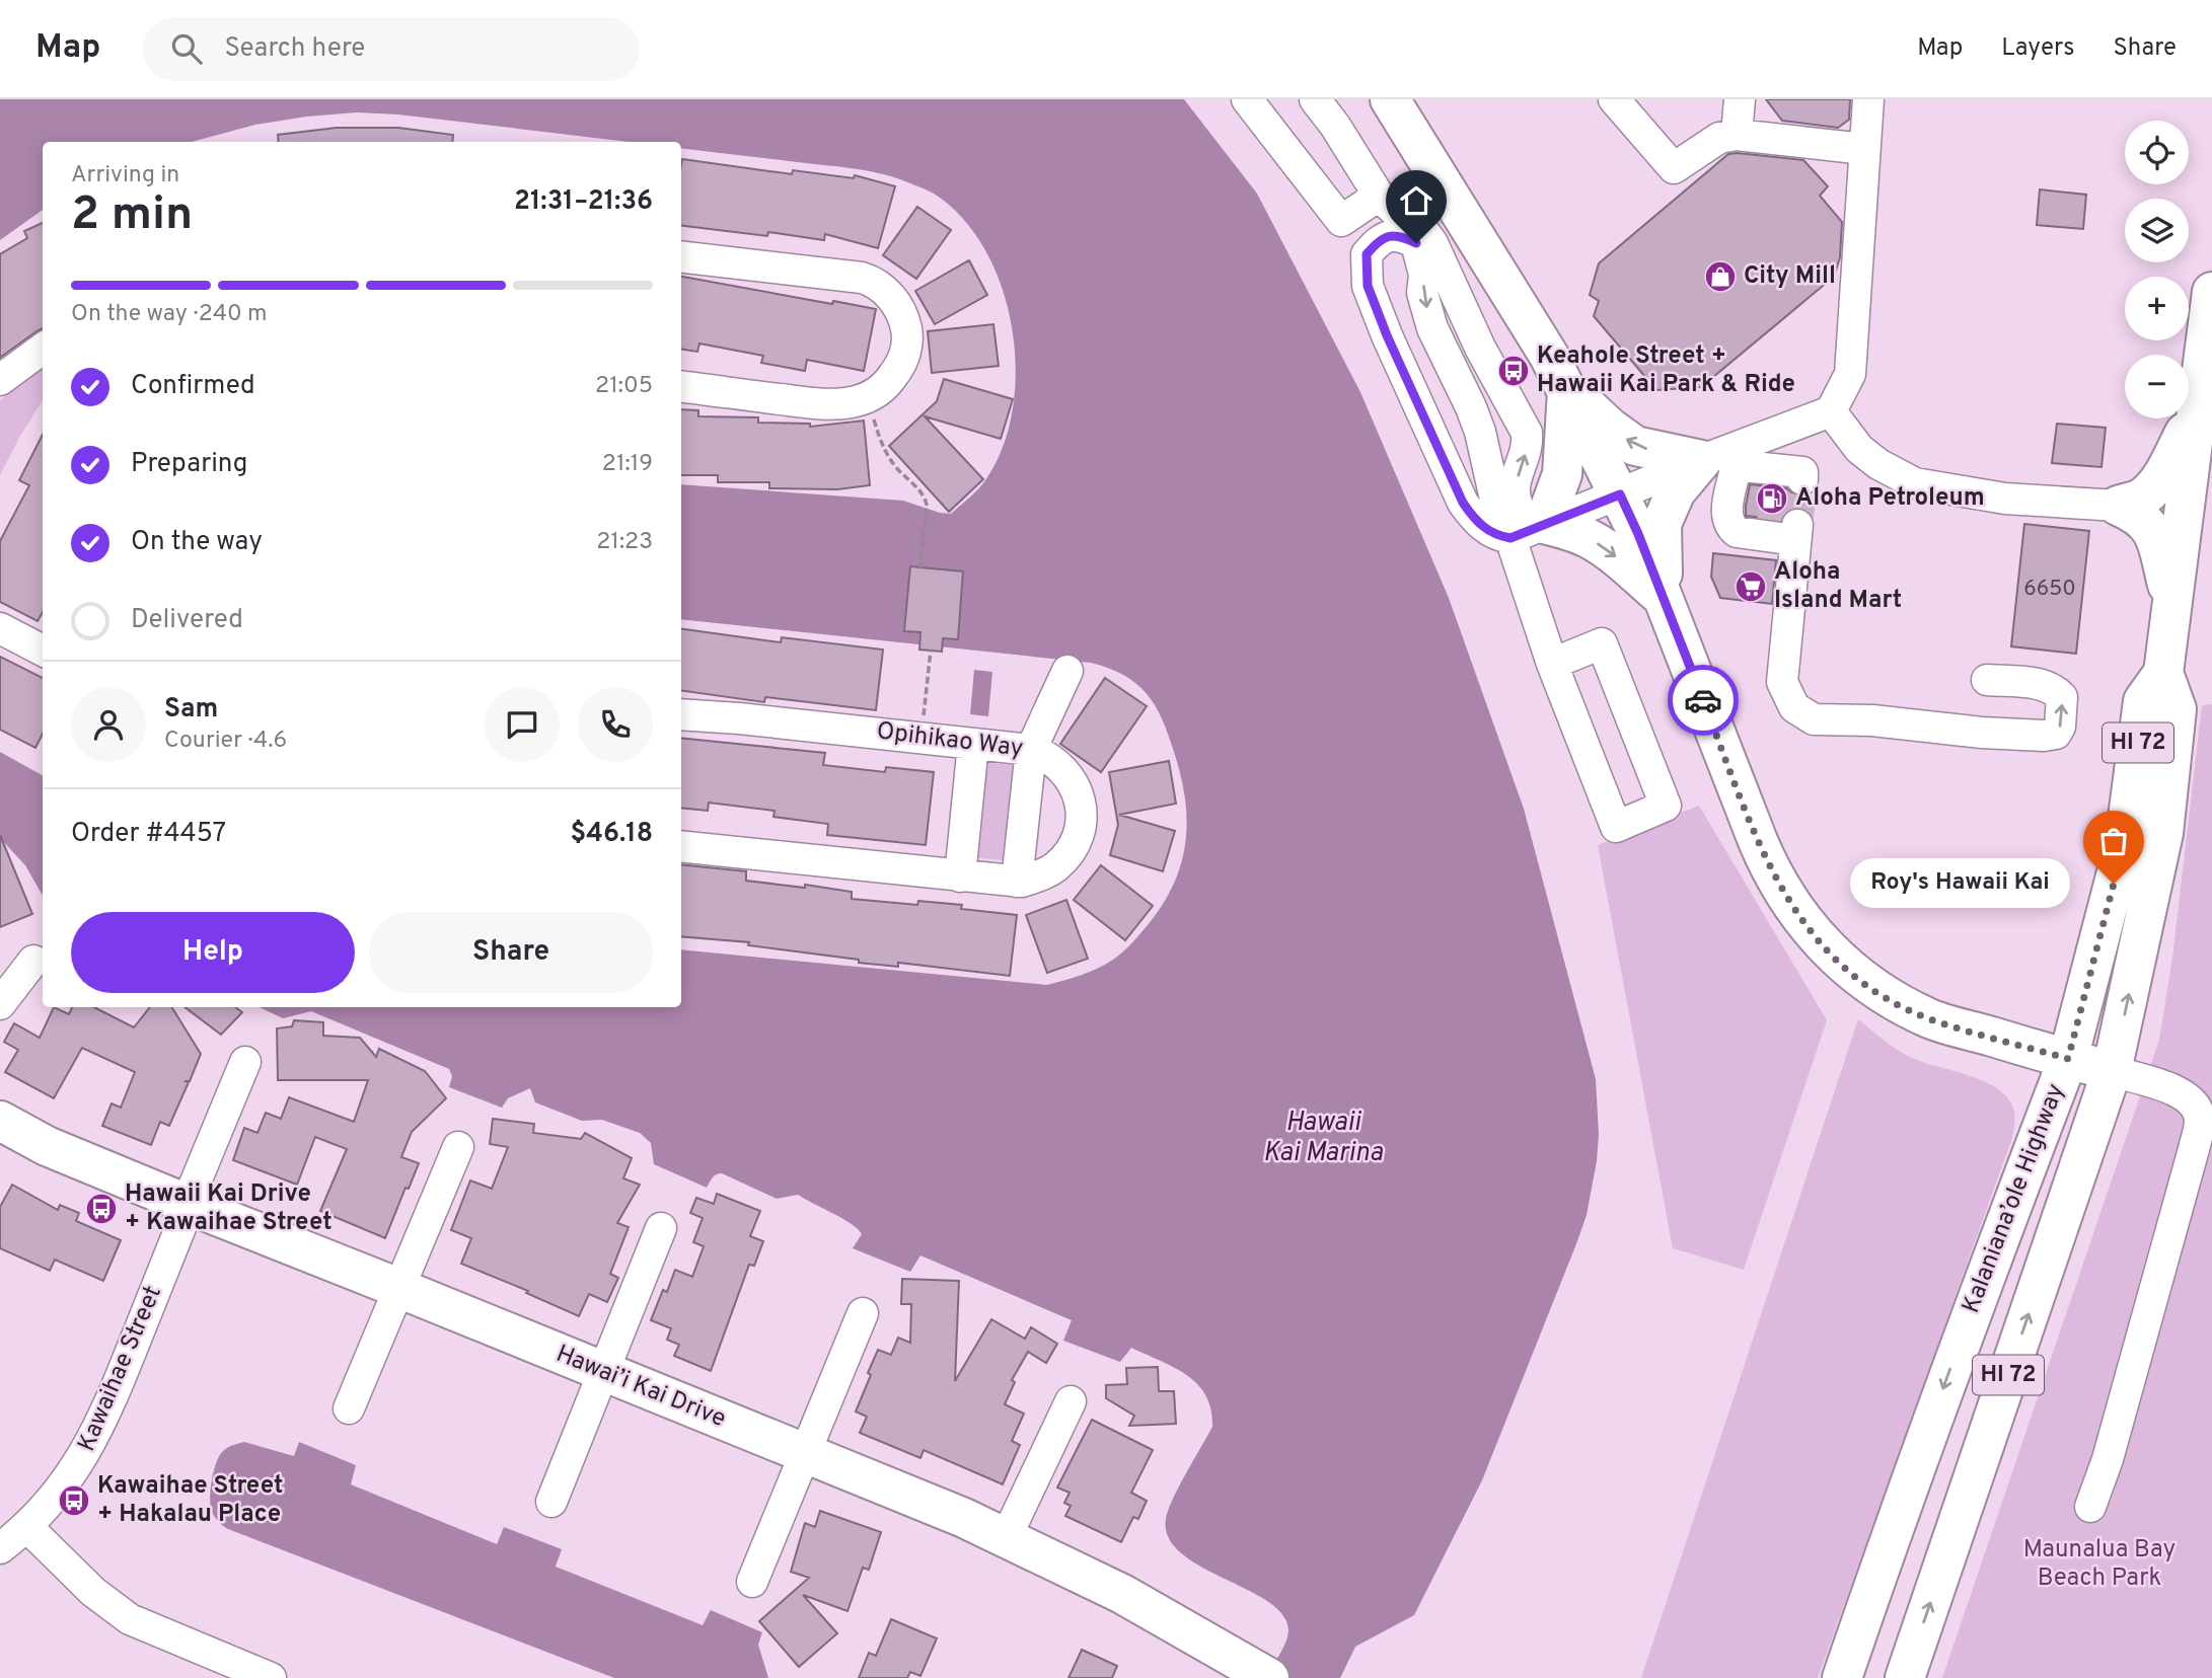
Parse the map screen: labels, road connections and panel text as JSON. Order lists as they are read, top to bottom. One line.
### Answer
{"streets":{"main road":["HI 72","Kalaniana’ole Highway","Hawai’i Kai Drive"],"street":["Opihikao Way","Kawaihae Street"]},"crossings":[["Kawaihae Street","Hawai’i Kai Drive"]],"water":["Hawaii Kai Marina"],"parks":["Maunalua Bay Beach Park"],"places":{"shop":["City Mill"],"bus stop":["Keahole Street + Hawaii Kai Park & Ride","Hawaii Kai Drive + Kawaihae Street","Kawaihae Street + Hakalau Place"],"fuel station":["Aloha Petroleum"],"supermarket":["Aloha Island Mart"],"other":["Roy's Hawaii Kai"]},"house_numbers":["6650"],"page":{"header":"Map","search":"Search here","nav":["Map","Layers","Share"],"map_buttons":["+","−"],"heading":["2 min","Arriving in","21:31–21:36"],"panel":["Sam","Courier · 4.6","Order #4457","$46.18"],"bar":"On the way · 240 m","list":[["Confirmed","21:05"],["Preparing","21:19"],["On the way","21:23"],"Delivered"],"bubble":"Roy's Hawaii Kai","buttons":["Help","Share"]}}
